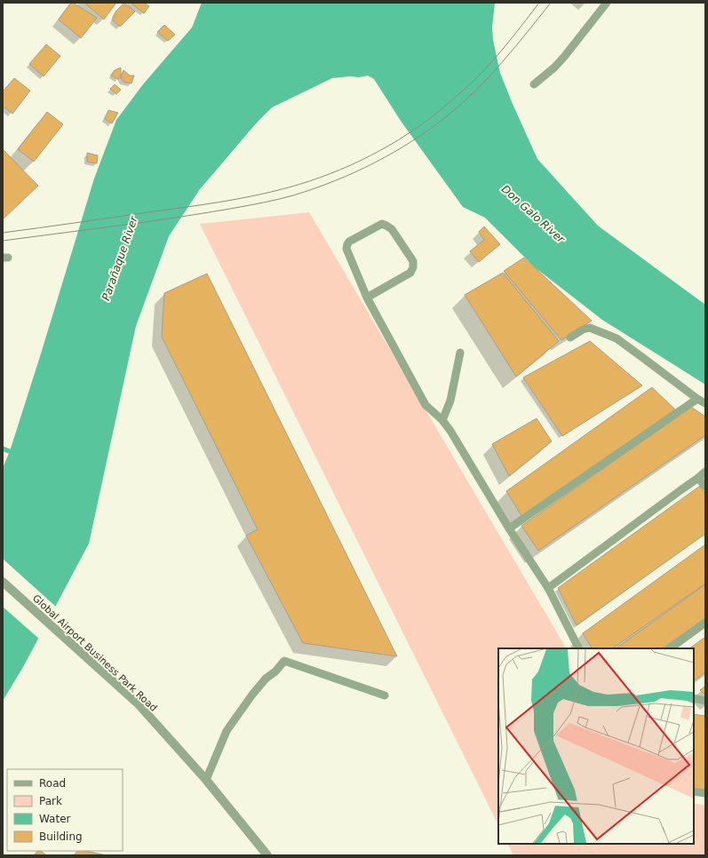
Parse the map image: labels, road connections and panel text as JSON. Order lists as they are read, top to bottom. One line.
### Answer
{"streets":{"street":["Global Airport Business Park Road"]},"water":["Don Galo River","Parañaque River"],"legend":["Road","Park","Water","Building"]}
